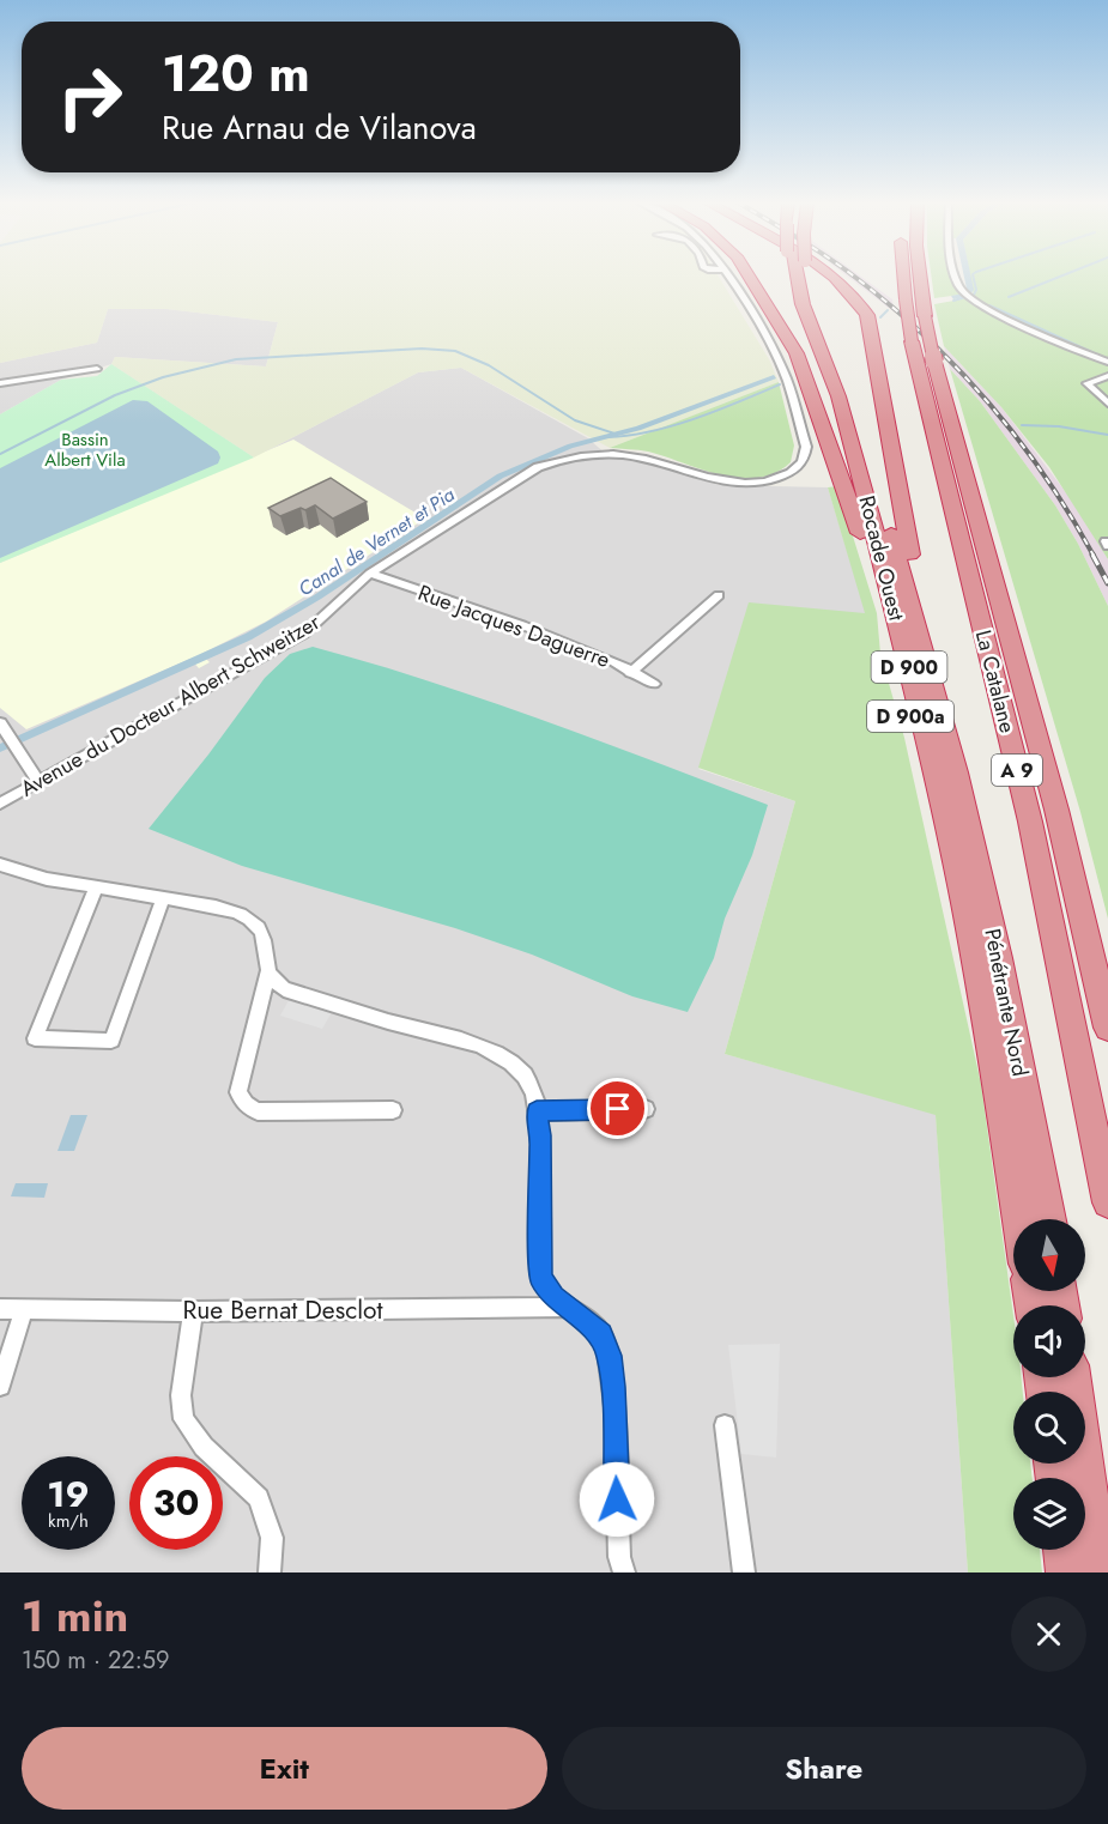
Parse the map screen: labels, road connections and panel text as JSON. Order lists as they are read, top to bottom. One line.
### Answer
{"streets":{"highway":["Rocade Ouest","D 900","La Catalane","D 900a","A 9","Pénétrante Nord"],"street":["Rue Jacques Daguerre","Avenue du Docteur Albert Schweitzer","Rue Bernat Desclot"]},"crossings":[["Rocade Ouest","D 900a"],["Rocade Ouest","Pénétrante Nord"],["Rue Jacques Daguerre","Avenue du Docteur Albert Schweitzer"],["D 900a","Pénétrante Nord"]],"water":["Canal de Vernet et Pia"],"parks":["Bassin Albert Vila"],"north":"bottom","page":{"turn":["120 m","Rue Arnau de Vilanova"],"speed":"19 km/h","limit":"30","heading":["1 min","150 m · 22:59"],"buttons":["Exit","Share"]}}
